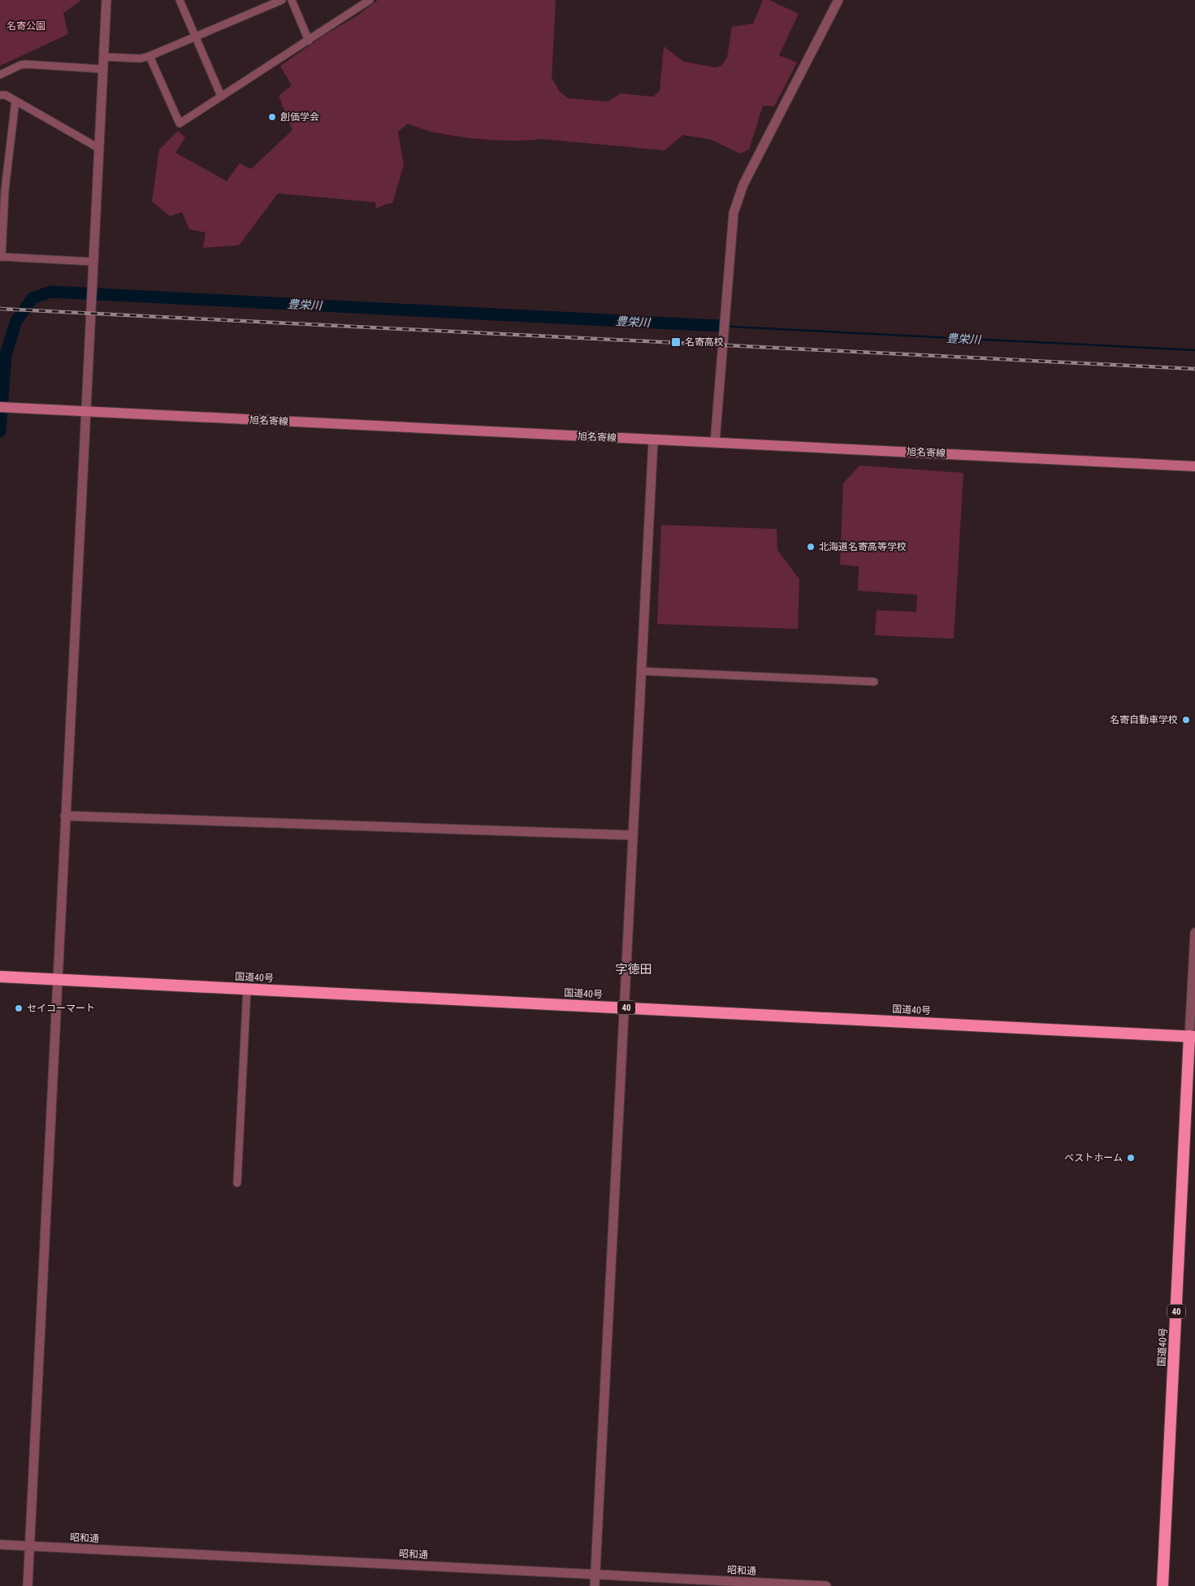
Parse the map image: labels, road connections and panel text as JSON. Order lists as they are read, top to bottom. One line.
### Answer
{"streets":{"highway":["国道40号","40"],"main road":["旭名寄線"],"street":["昭和通"]},"districts":["字徳田"],"water":["豊栄川"],"parks":["名寄公園"],"places":{"other":["創価学会","北海道名寄高等学校","名寄自動車学校","セイコーマート","ベストホーム"],"transit":["名寄高校"]}}
